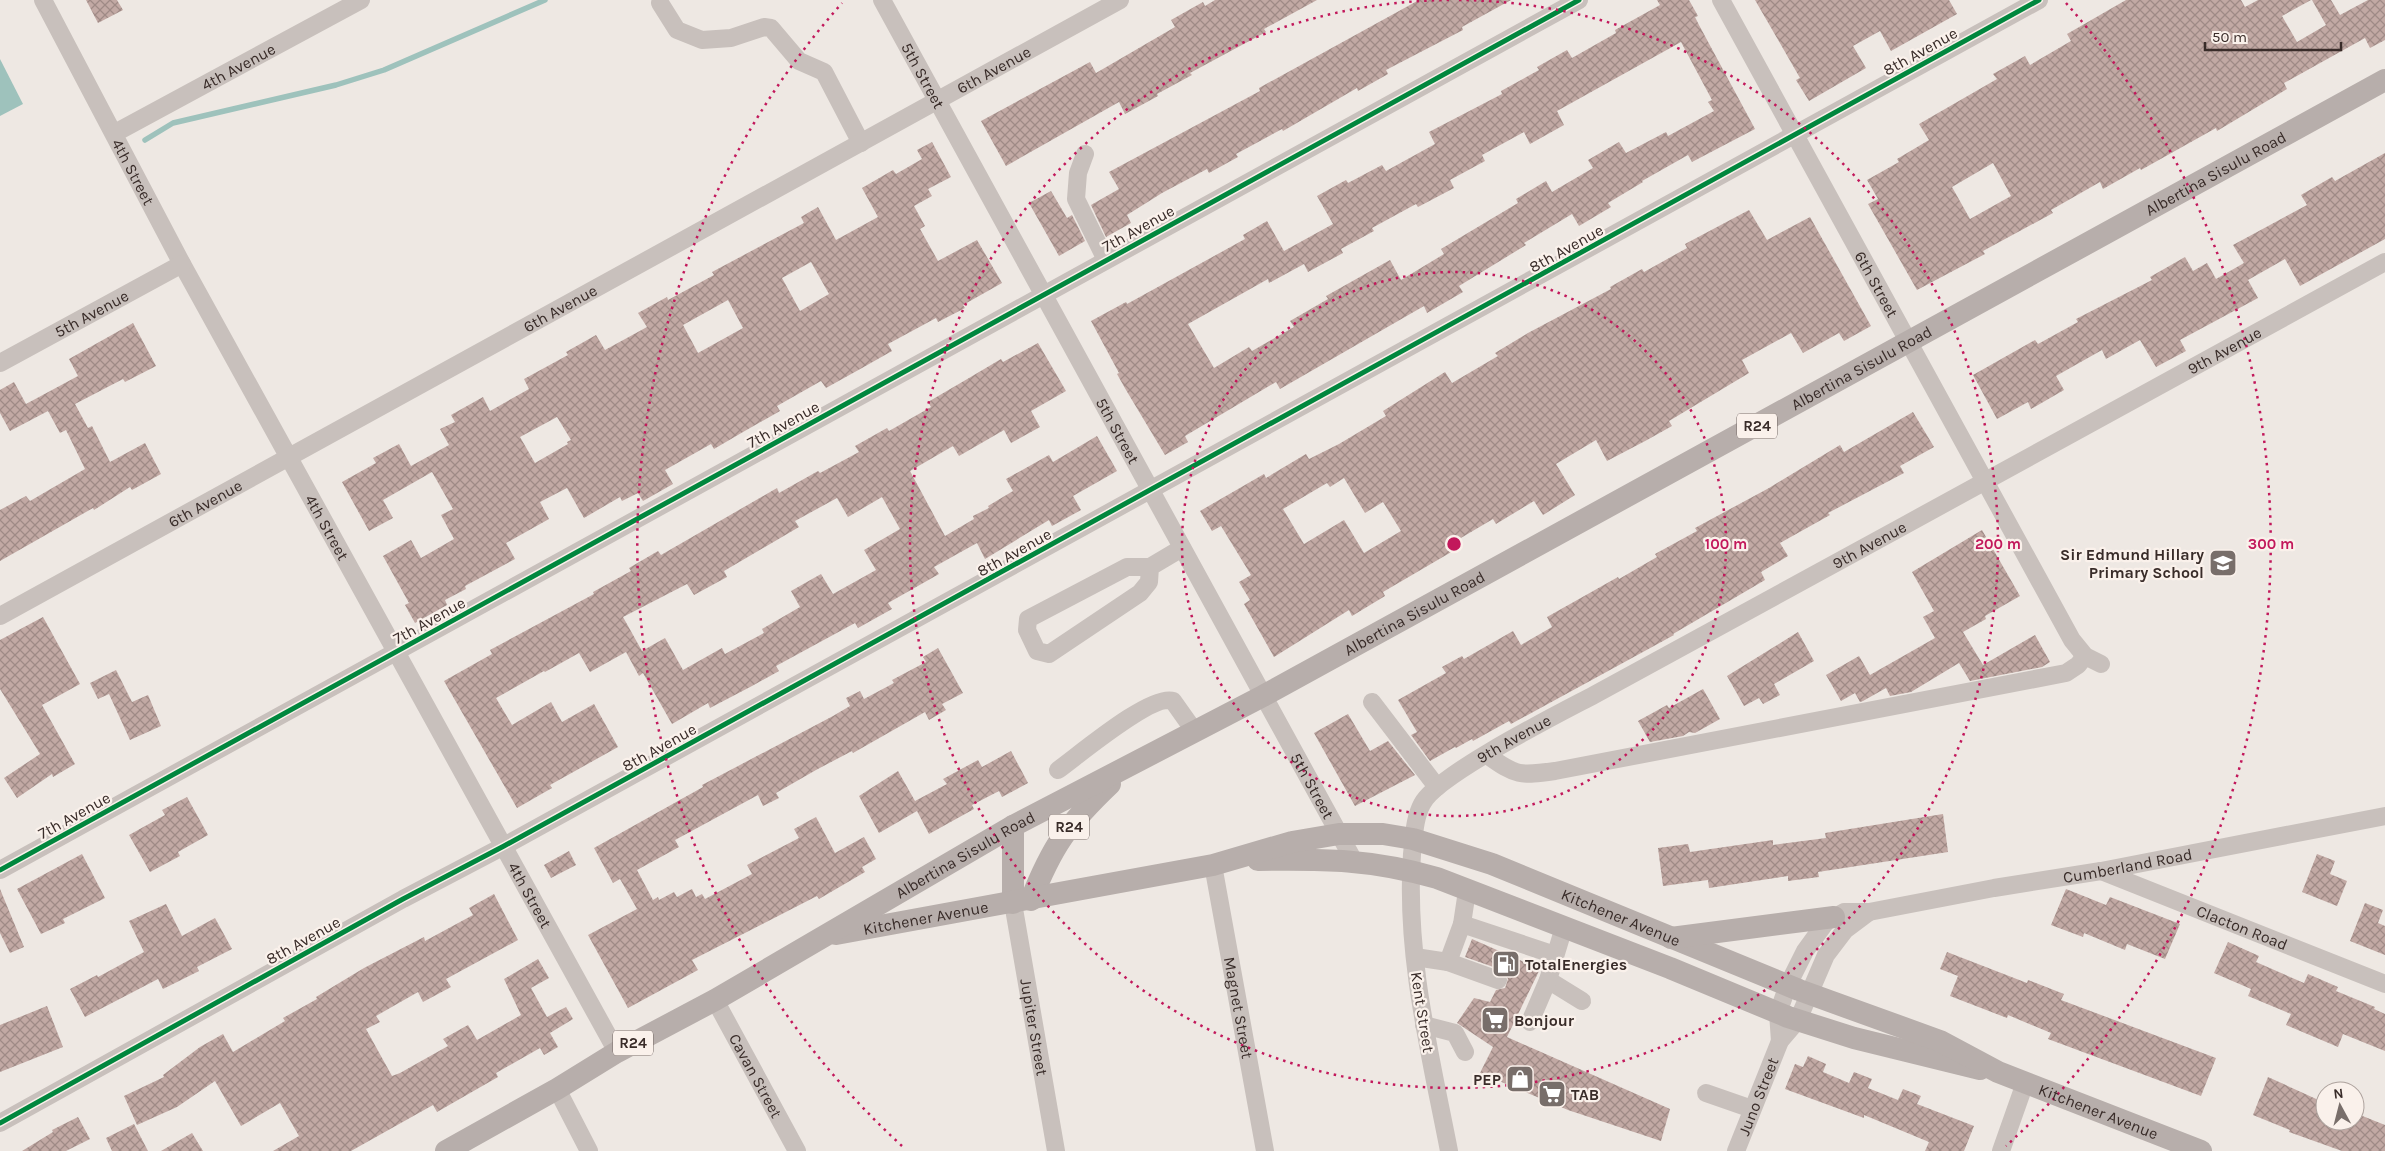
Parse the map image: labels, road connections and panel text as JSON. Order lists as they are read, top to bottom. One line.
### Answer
{"streets":{"main road":["Albertina Sisulu Road","R24","Kitchener Avenue"],"street":["8th Avenue","4th Avenue","6th Avenue","5th Street","4th Street","7th Avenue","6th Street","5th Avenue","9th Avenue","Cumberland Road","Clacton Road","Magnet Street","Kent Street","Jupiter Street","Cavan Street","Juno Street"]},"crossings":[["8th Avenue","5th Street"],["8th Avenue","4th Street"],["8th Avenue","6th Street"],["4th Avenue","4th Street"],["6th Avenue","5th Street"],["6th Avenue","4th Street"],["5th Street","Albertina Sisulu Road"],["5th Street","7th Avenue"],["5th Street","Kitchener Avenue"],["4th Street","Albertina Sisulu Road"],["4th Street","7th Avenue"],["4th Street","5th Avenue"],["Albertina Sisulu Road","6th Street"],["Albertina Sisulu Road","R24"],["Albertina Sisulu Road","Kitchener Avenue"],["Albertina Sisulu Road","Cavan Street"],["6th Street","9th Avenue"],["9th Avenue","Kitchener Avenue"],["9th Avenue","Kent Street"],["R24","Kitchener Avenue"],["R24","Jupiter Street"],["Cumberland Road","Kitchener Avenue"],["Cumberland Road","Clacton Road"],["Cumberland Road","Juno Street"],["Kitchener Avenue","Magnet Street"],["Kitchener Avenue","Kent Street"],["Kitchener Avenue","Jupiter Street"]],"places":{"school or university":["Sir Edmund Hillary Primary School"],"fuel station":["TotalEnergies"],"supermarket":["Bonjour","TAB"],"shop":["PEP"]},"scale_bar":"50 m","north":"top","rings":["100 m","200 m","300 m"]}
